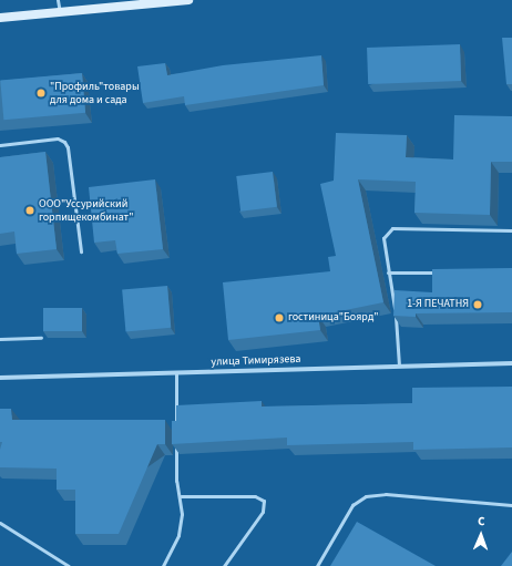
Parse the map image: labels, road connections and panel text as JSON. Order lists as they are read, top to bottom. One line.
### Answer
{"streets":{"street":["улица Тимирязева"]},"places":["\"Профиль\"товары для дома и сада","ООО\"Уссурийский горпищекомбинат\"","1-Я ПЕЧАТНЯ","гостиница\"Боярд\""],"north":"top"}
